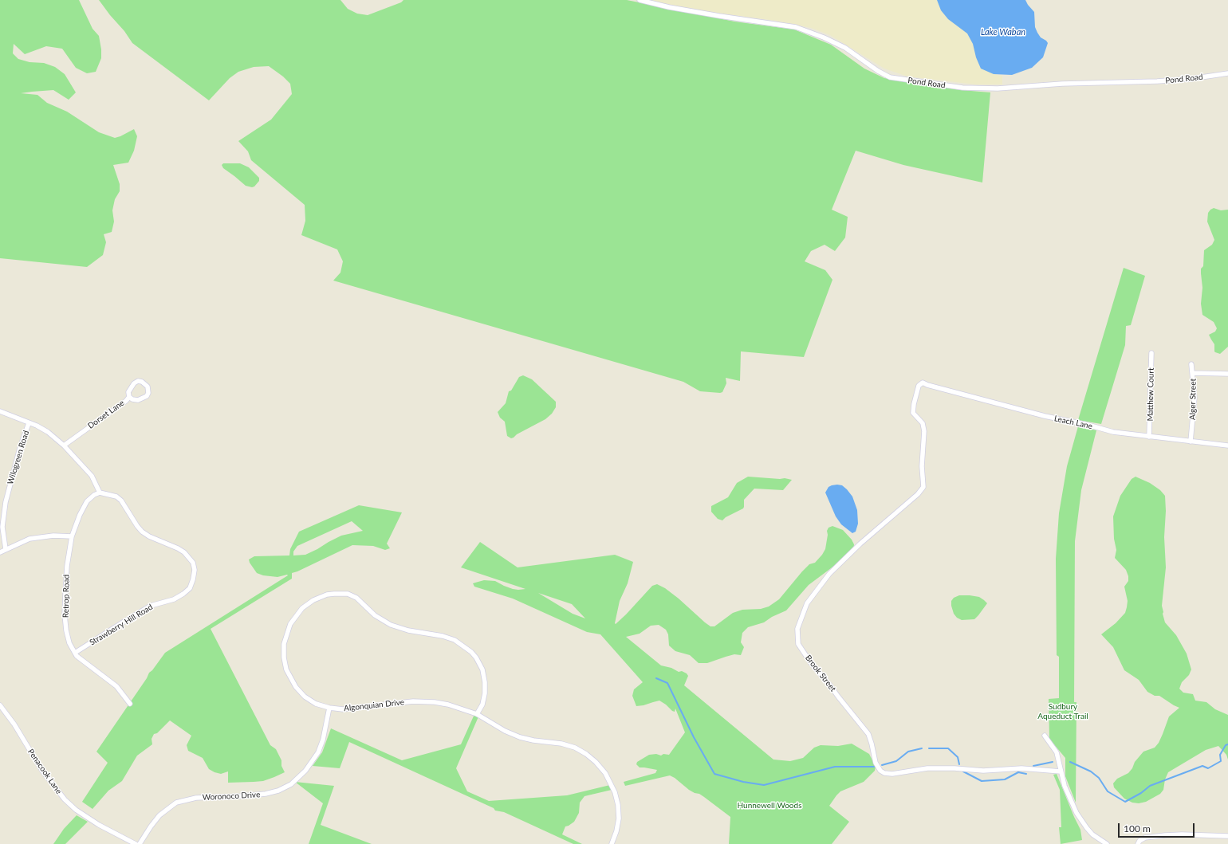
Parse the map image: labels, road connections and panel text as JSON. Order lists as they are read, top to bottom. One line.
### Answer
{"streets":{"street":["Pond Road","Matthew Court","Alger Street","Dorset Lane","Leach Lane","Wilogreen Road","Retrop Road","Strawberry Hill Road","Brook Street","Algonquian Drive","Penacook Lane","Woronoco Drive"]},"crossings":[["Matthew Court","Leach Lane"],["Alger Street","Leach Lane"],["Leach Lane","Brook Street"],["Retrop Road","Strawberry Hill Road"],["Algonquian Drive","Woronoco Drive"]],"water":["Lake Waban"],"parks":["Sudbury Aqueduct Trail","Hunnewell Woods"],"scale_bar":"100 m"}
